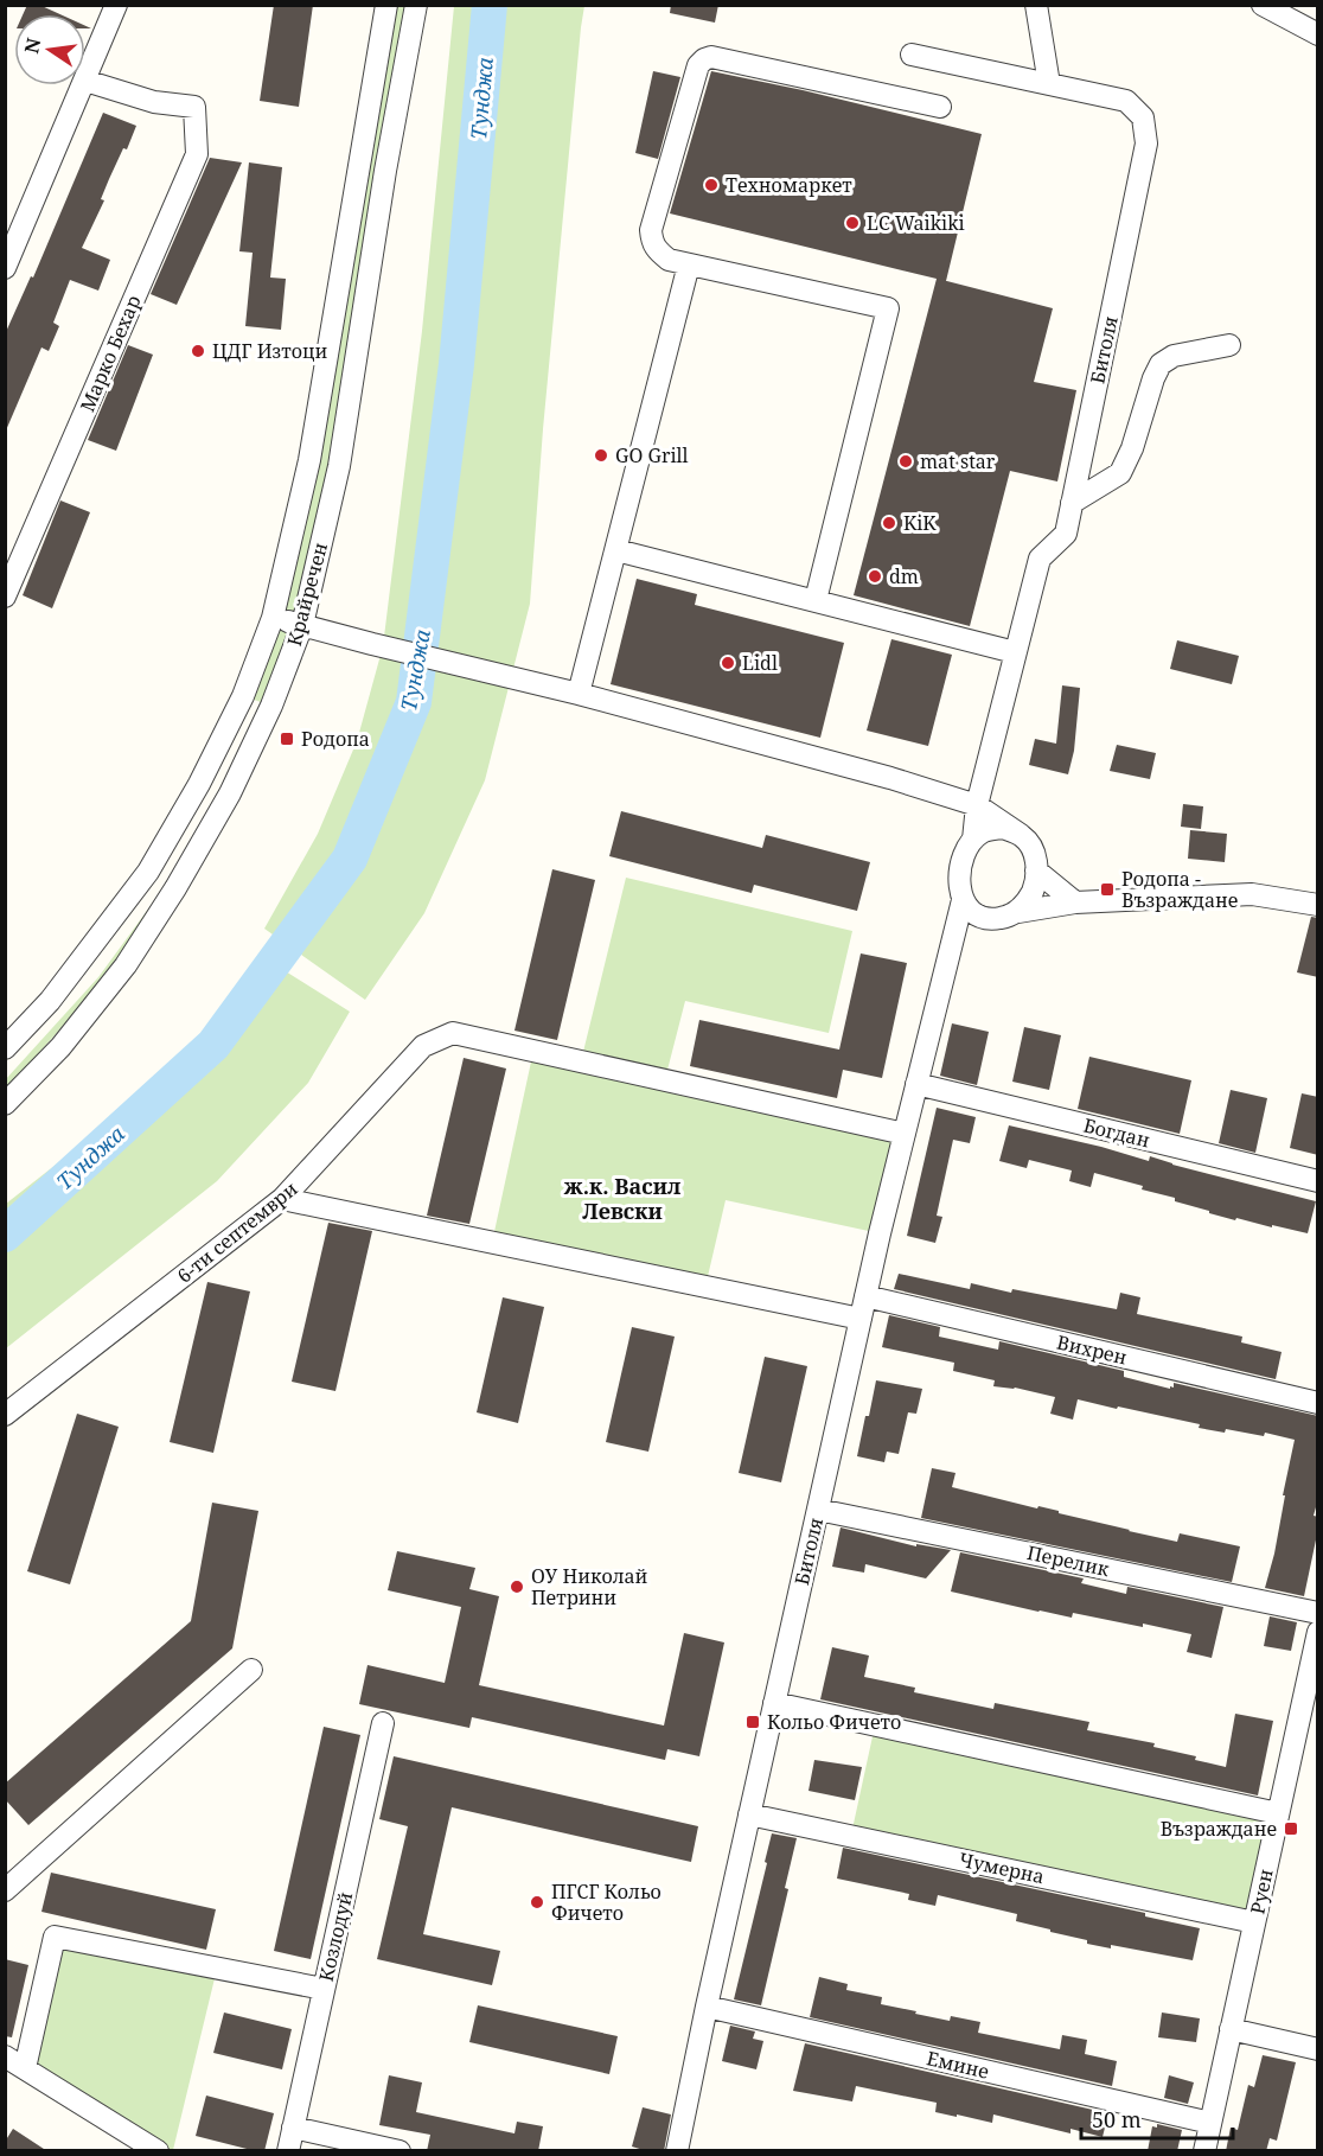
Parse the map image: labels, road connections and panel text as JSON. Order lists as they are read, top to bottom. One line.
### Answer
{"streets":{"street":["Битоля","Марко Бехар","Крайречен","Богдан","6-ти септември","Вихрен","Перелик","Чумерна","Руен","Козлодуй","Емине"]},"crossings":[["Битоля","Богдан"],["Битоля","6-ти септември"],["Битоля","Вихрен"],["Битоля","Перелик"],["Битоля","Чумерна"],["Битоля","Емине"],["Чумерна","Руен"],["Руен","Емине"]],"districts":["ж.к. Васил Левски"],"water":["Тунджа"],"places":{"other":["Техномаркет","LC Waikiki","ЦДГ Изтоци","GO Grill","mat star","KiK","dm","Lidl","ОУ Николай Петрини","ПГСГ Кольо Фичето"],"transit":["Родопа","Родопа - Възраждане","Кольо Фичето","Възраждане"]},"scale_bar":"50 m","north":"left"}
